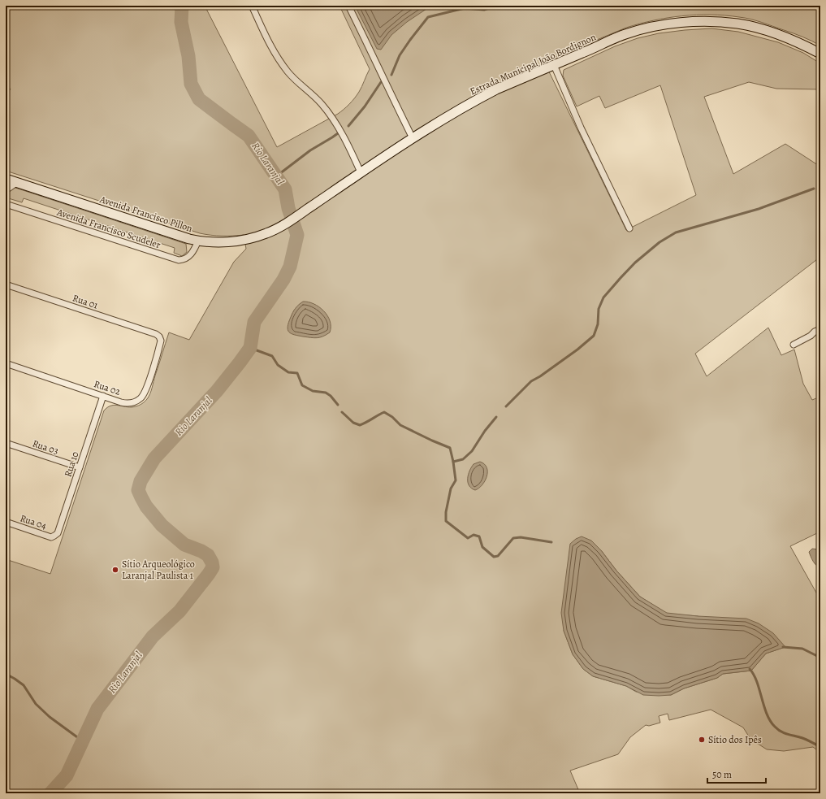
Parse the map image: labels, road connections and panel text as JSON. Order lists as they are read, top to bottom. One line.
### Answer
{"streets":{"main road":["Estrada Municipal João Bordignon","Avenida Francisco Pillon"],"street":["Avenida Francisco Scudeler","Rua 01","Rua 02","Rua 03","Rua 10","Rua 04"]},"crossings":[["Estrada Municipal João Bordignon","Avenida Francisco Pillon"],["Avenida Francisco Pillon","Avenida Francisco Scudeler"],["Rua 01","Rua 02"],["Rua 02","Rua 10"],["Rua 03","Rua 10"],["Rua 10","Rua 04"]],"water":["Rio Laranjal"],"places":["Sítio Arqueológico Laranjal Paulista 1","Sítio dos Ipês"],"scale_bar":"50 m"}
